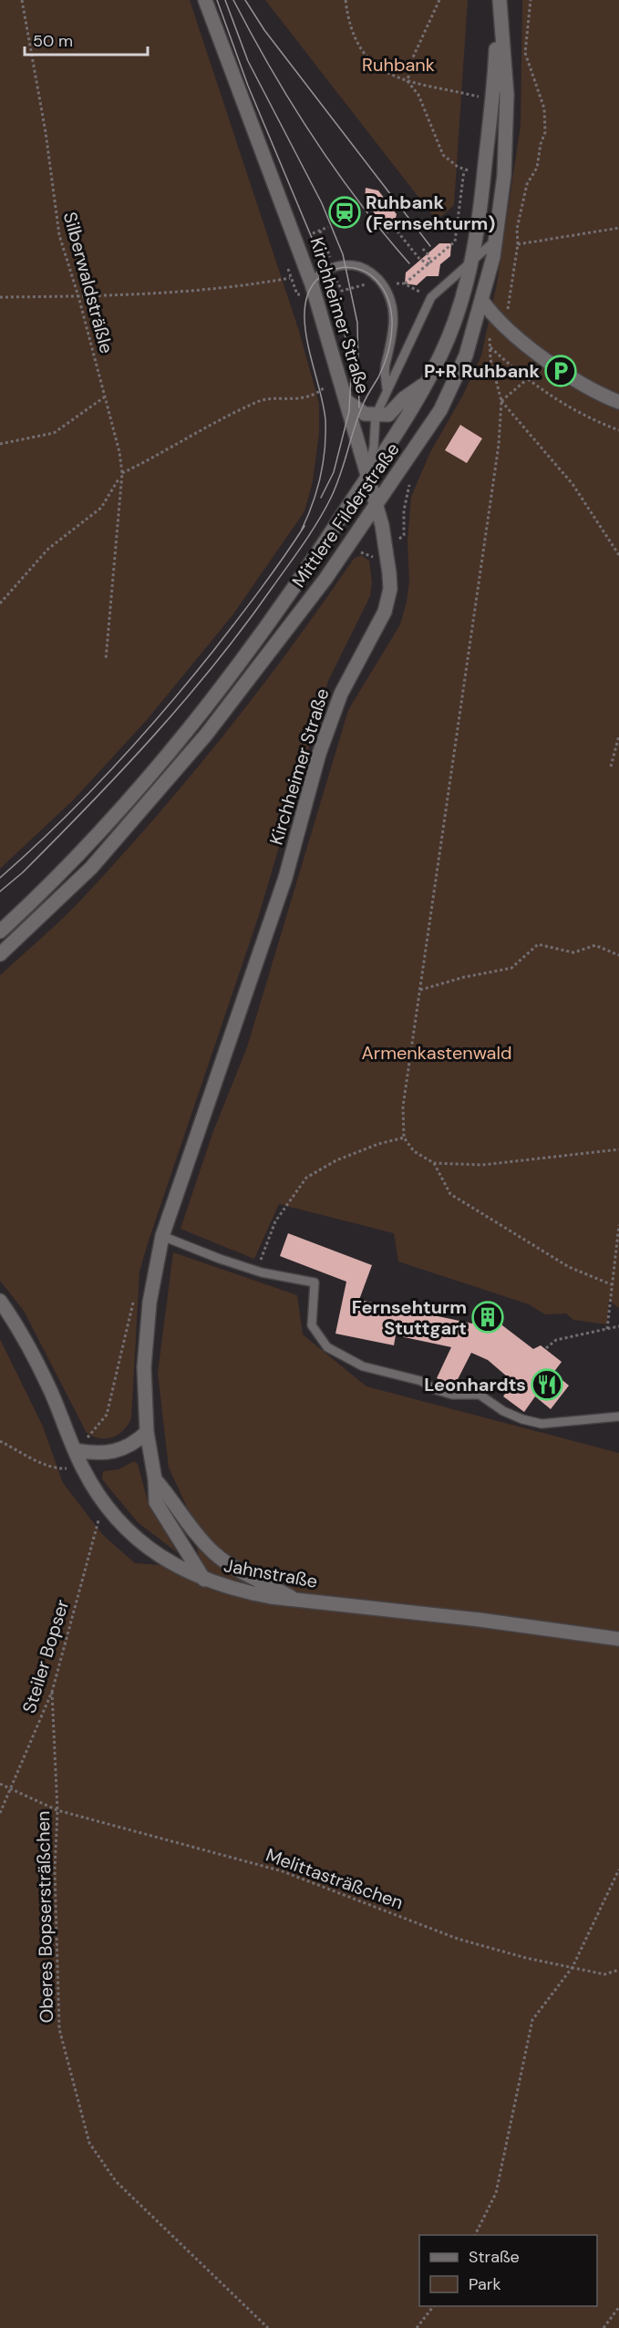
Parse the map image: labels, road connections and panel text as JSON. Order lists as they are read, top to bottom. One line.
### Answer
{"streets":{"main road":["Kirchheimer Straße","Mittlere Filderstraße","Jahnstraße"],"path":["Silberwaldsträßle","Steiler Bopser","Melittasträßchen","Oberes Bopsersträßchen"]},"crossings":[["Kirchheimer Straße","Mittlere Filderstraße"],["Kirchheimer Straße","Jahnstraße"],["Jahnstraße","Steiler Bopser"],["Steiler Bopser","Melittasträßchen"],["Steiler Bopser","Oberes Bopsersträßchen"],["Melittasträßchen","Oberes Bopsersträßchen"]],"parks":["Ruhbank","Armenkastenwald"],"places":{"station":["Ruhbank (Fernsehturm)"],"parking":["P+R Ruhbank"],"building":["Fernsehturm Stuttgart"],"restaurant":["Leonhardts"]},"legend":["Straße","Park"],"scale_bar":"50 m"}
